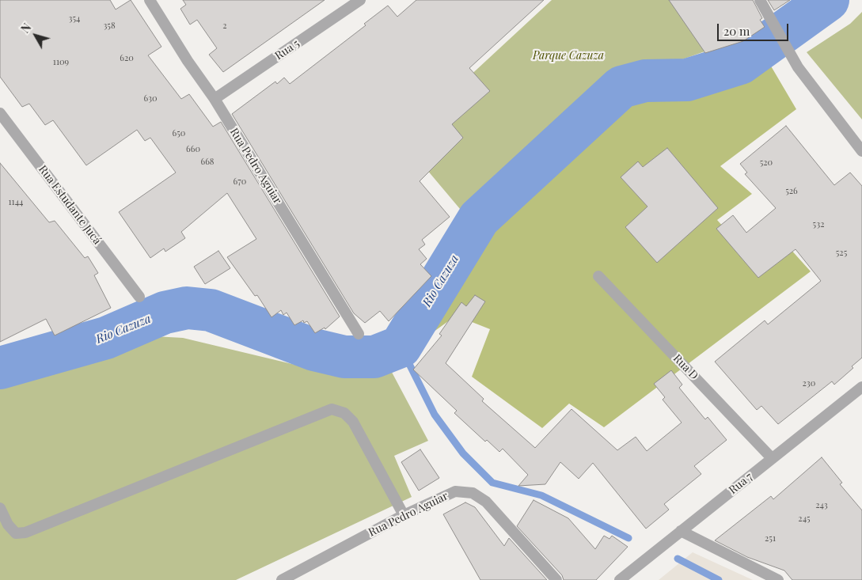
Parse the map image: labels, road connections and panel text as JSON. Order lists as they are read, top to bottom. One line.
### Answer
{"streets":{"street":["Rua 5","Rua Pedro Aguiar","Rua Estudante Jucá","Rua D","Rua 7"]},"crossings":[["Rua 5","Rua Pedro Aguiar"],["Rua D","Rua 7"]],"water":["Rio Cazuza"],"parks":["Parque Cazuza"],"house_numbers":["354","358","2","620","1109","630","650","660","668","520","670","526","1144","532","525","230","243","245","251"],"scale_bar":"20 m","north":"top left"}
